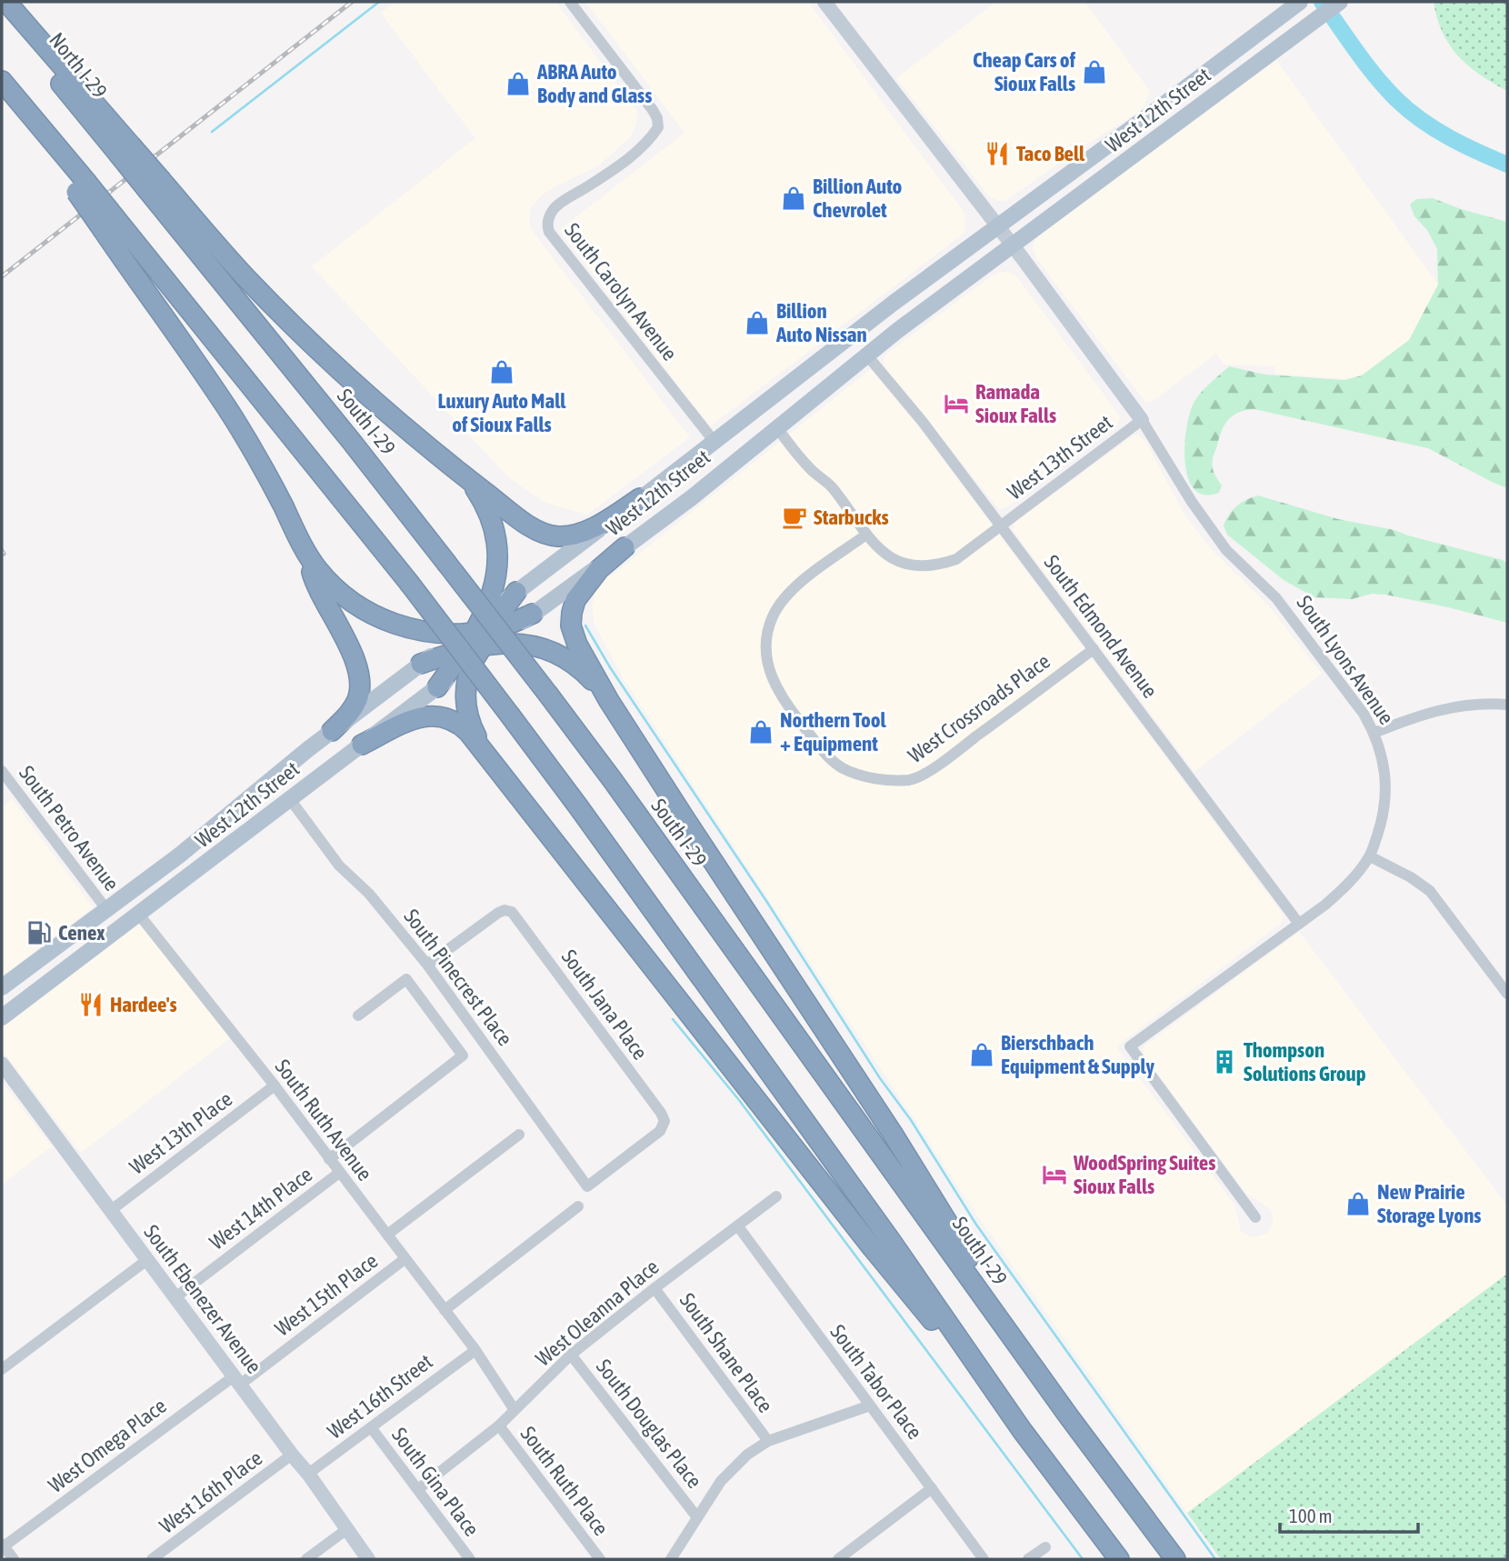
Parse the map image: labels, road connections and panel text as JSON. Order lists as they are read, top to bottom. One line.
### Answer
{"streets":{"highway":["North I-29","South I-29"],"main road":["West 12th Street"],"street":["South Carolyn Avenue","West 13th Street","South Edmond Avenue","South Lyons Avenue","West Crossroads Place","South Petro Avenue","South Pinecrest Place","South Jana Place","South Ruth Avenue","West 13th Place","West 14th Place","West 15th Place","South Ebenezer Avenue","West Oleanna Place","South Shane Place","South Tabor Place","West 16th Street","South Douglas Place","West Omega Place","South Ruth Place","South Gina Place","West 16th Place"]},"crossings":[["North I-29","South I-29"],["West 12th Street","South Carolyn Avenue"],["West 12th Street","West 13th Street"],["West 12th Street","South Edmond Avenue"],["West 12th Street","South Lyons Avenue"],["West 12th Street","South Petro Avenue"],["West 12th Street","South Pinecrest Place"],["West 12th Street","South Ruth Avenue"],["West 13th Street","South Edmond Avenue"],["West 13th Street","South Lyons Avenue"],["West 13th Street","West Crossroads Place"],["South Edmond Avenue","South Lyons Avenue"],["South Edmond Avenue","West Crossroads Place"],["South Pinecrest Place","South Jana Place"],["South Ruth Avenue","West 13th Place"],["South Ruth Avenue","West 14th Place"],["South Ruth Avenue","West 15th Place"],["South Ruth Avenue","West 16th Street"],["South Ruth Avenue","South Ruth Place"],["West 13th Place","South Ebenezer Avenue"],["West 14th Place","South Ebenezer Avenue"],["West 15th Place","South Ebenezer Avenue"],["West 15th Place","West Omega Place"],["South Ebenezer Avenue","West 16th Street"],["South Ebenezer Avenue","West Omega Place"],["South Ebenezer Avenue","West 16th Place"],["West Oleanna Place","South Shane Place"],["West Oleanna Place","South Tabor Place"],["West Oleanna Place","South Douglas Place"],["West Oleanna Place","South Ruth Place"],["West Oleanna Place","South Gina Place"],["West 16th Street","South Ruth Place"],["West 16th Street","South Gina Place"]],"places":{"shop":["Cheap Cars of Sioux Falls","ABRA Auto Body and Glass","Billion Auto Chevrolet","Billion Auto Nissan","Luxury Auto Mall of Sioux Falls","Northern Tool + Equipment","Bierschbach Equipment & Supply","New Prairie Storage Lyons"],"restaurant":["Taco Bell","Hardee's"],"hotel":["Ramada Sioux Falls","WoodSpring Suites Sioux Falls"],"cafe":["Starbucks"],"fuel station":["Cenex"],"building":["Thompson Solutions Group"]},"scale_bar":"100 m"}
